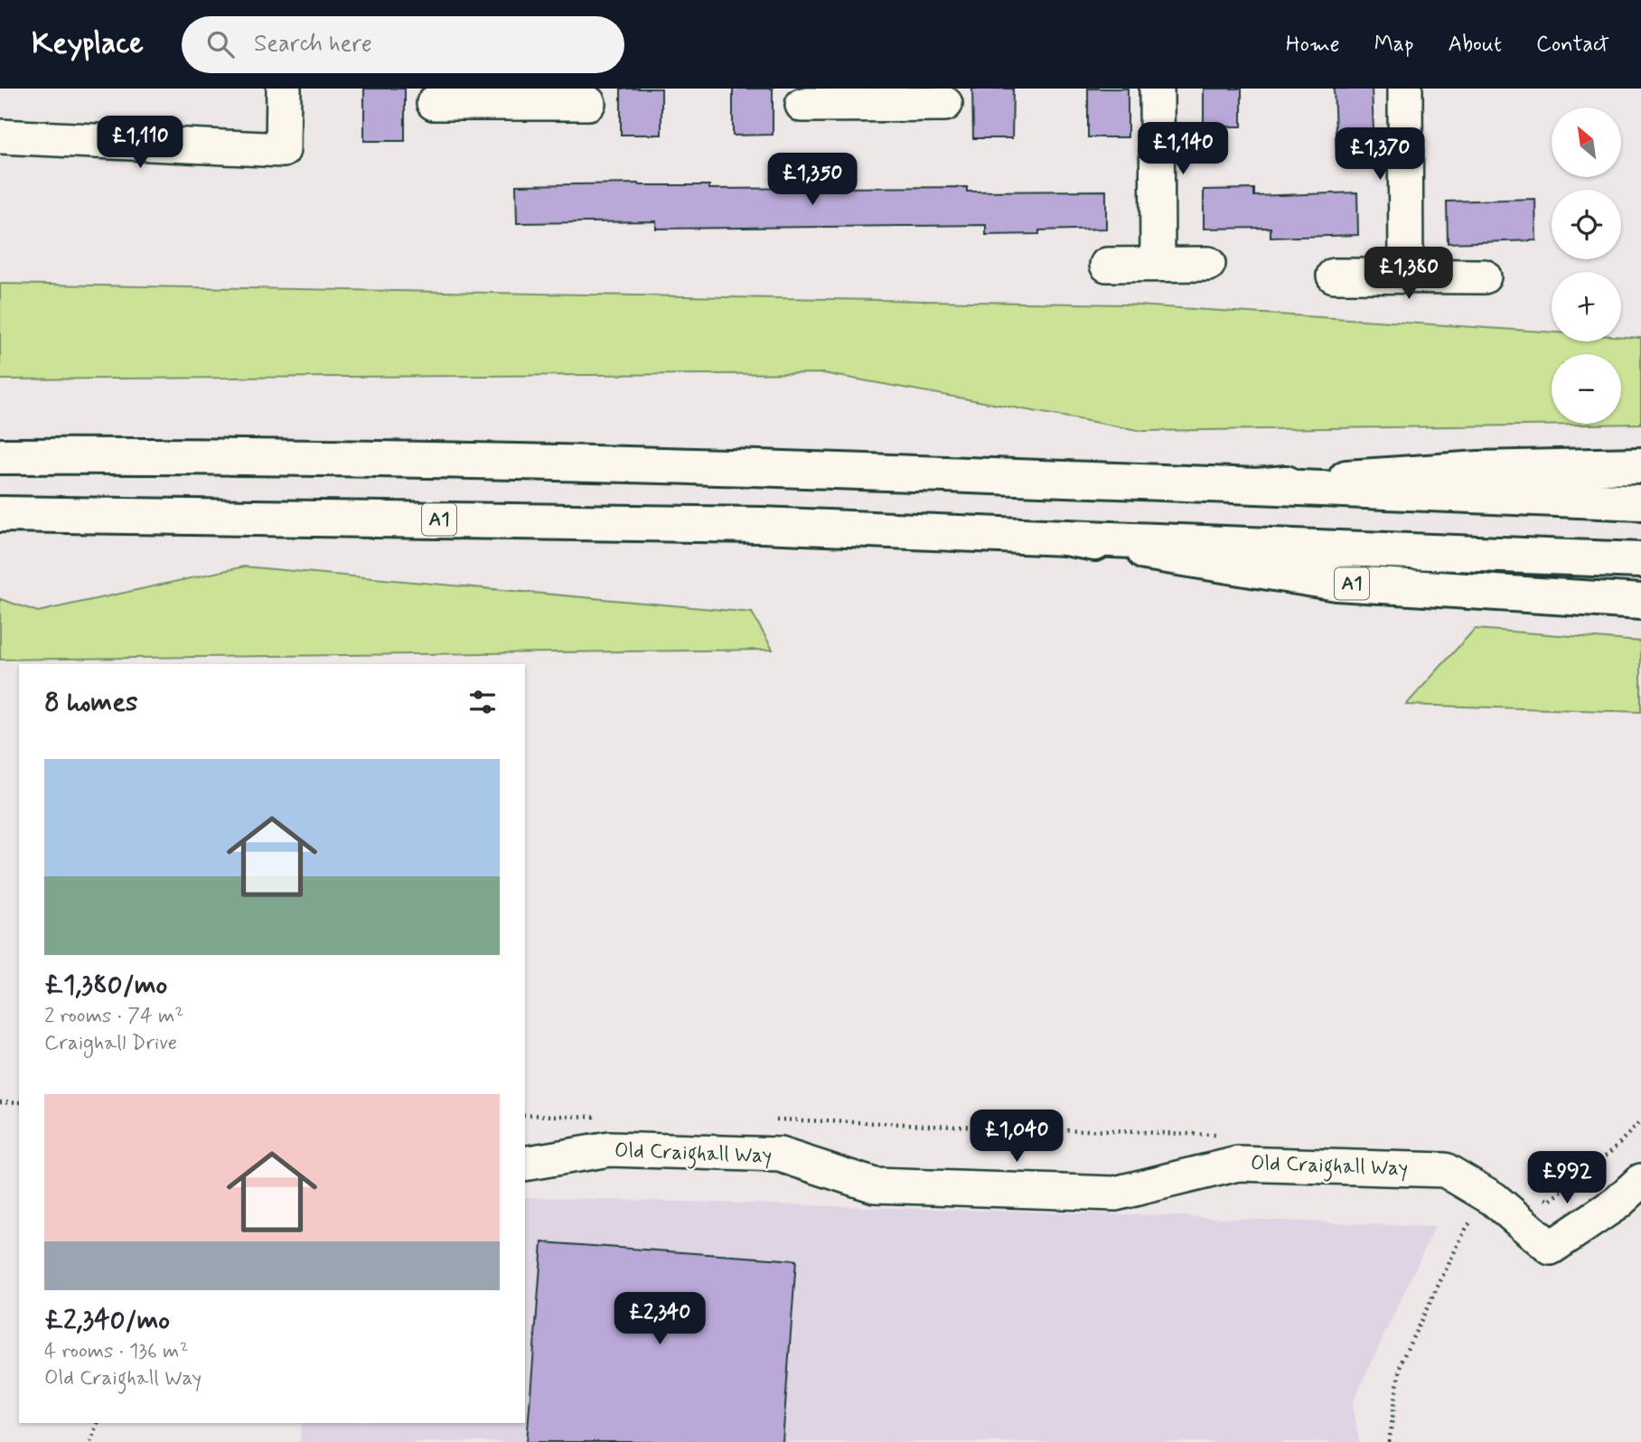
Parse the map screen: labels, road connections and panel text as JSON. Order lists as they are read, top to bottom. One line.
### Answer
{"streets":{"main road":["A1"],"street":["Old Craighall Way"]},"north":"top left","page":{"header":"Keyplace","search":"Search here","nav":["Home","Map","About","Contact"],"map_buttons":["+","−"],"price":["£1,110","£1,140","£1,370","£1,350","£1,380","£1,040","£992","£2,340"],"heading":"8 homes","list":[{"name":"£1,380/mo","note":"2 rooms · 74 m² · Craighall Drive"},{"name":"£2,340/mo","note":"4 rooms · 136 m² · Old Craighall Way"}]}}
